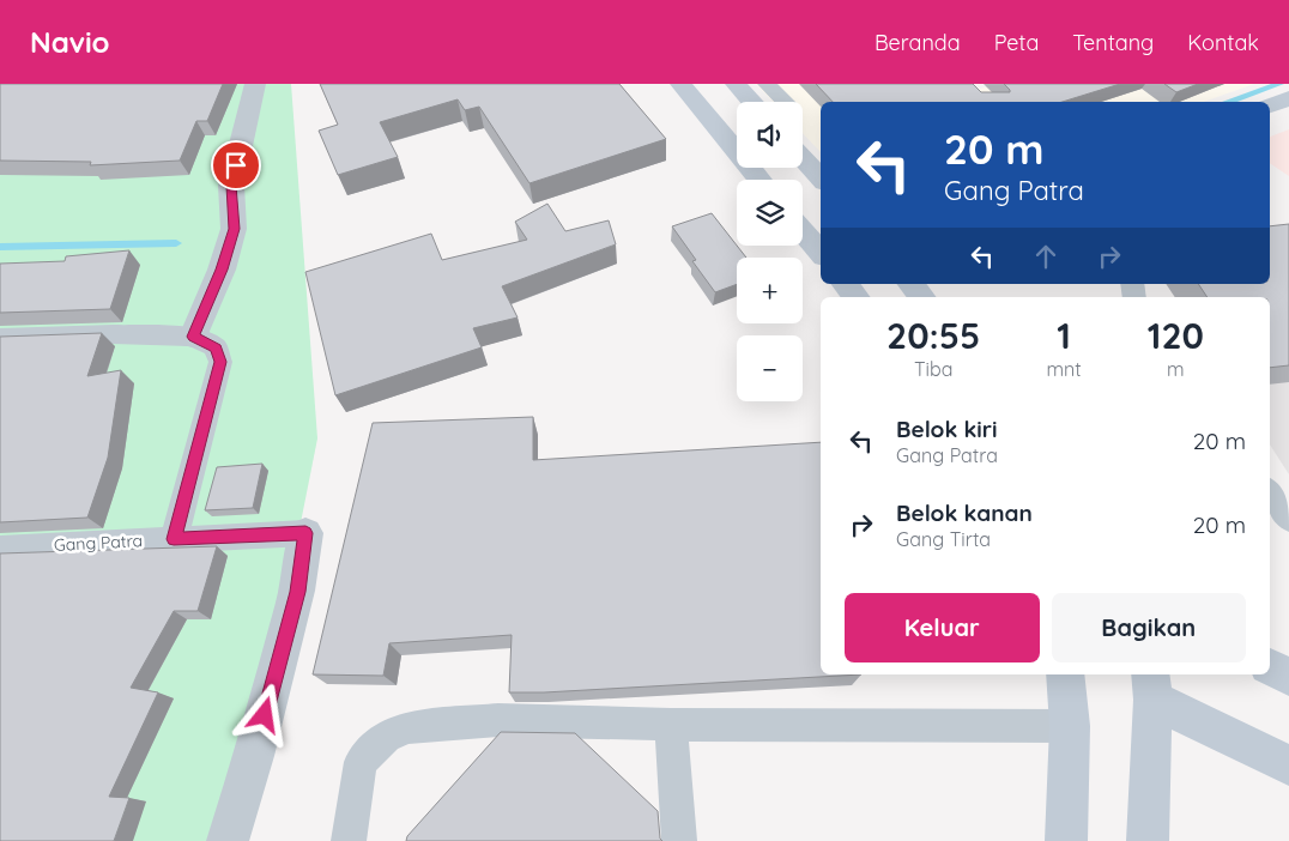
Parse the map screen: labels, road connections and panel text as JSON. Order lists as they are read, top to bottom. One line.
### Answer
{"streets":{"lane":["Gang Patra"]},"page":{"header":"Navio","nav":["Beranda","Peta","Tentang","Kontak"],"map_buttons":["+","−"],"turn":["20 m","Gang Patra"],"eta":["20:55","Tiba","1","mnt","120","m"],"list":[{"name":"Belok kiri","note":"Gang Patra","value":"20 m"},{"name":"Belok kanan","note":"Gang Tirta","value":"20 m"}],"buttons":["Keluar","Bagikan"]}}
